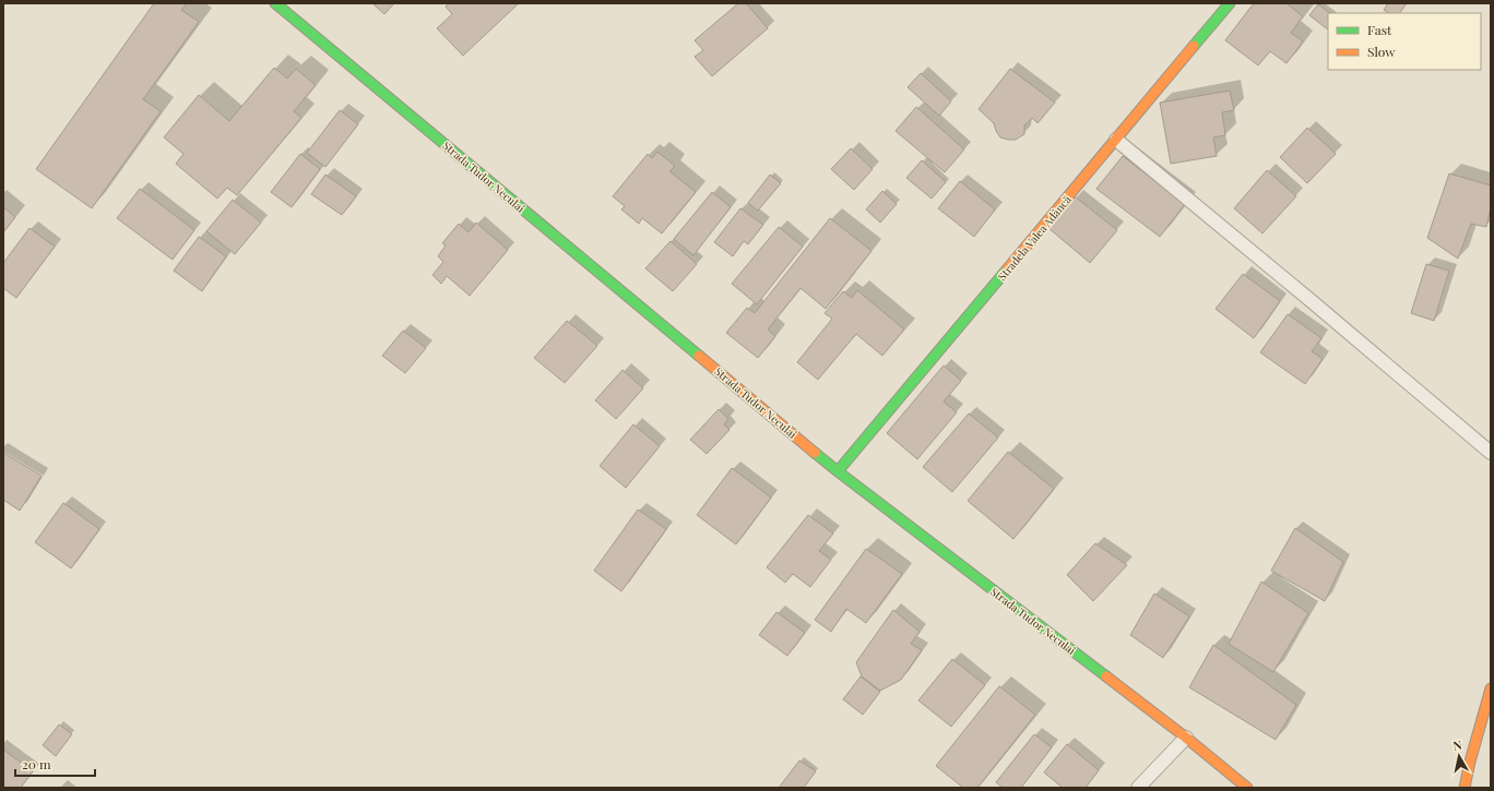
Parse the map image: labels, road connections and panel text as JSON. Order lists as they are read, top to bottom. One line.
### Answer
{"streets":{"street":["Strada Tudor Neculai","Stradela Valea Adâncă"]},"crossings":[["Strada Tudor Neculai","Stradela Valea Adâncă"]],"legend":["Fast","Slow"],"scale_bar":"20 m","north":"top"}
